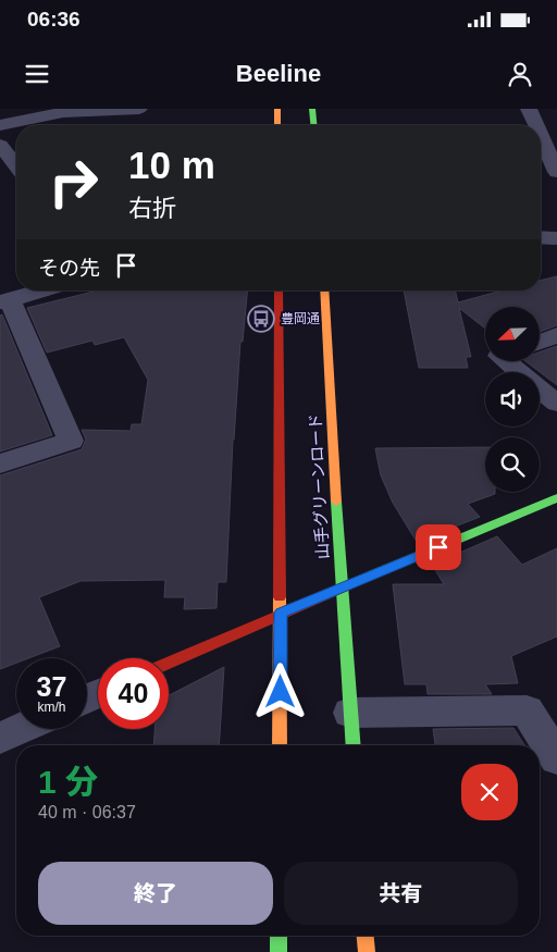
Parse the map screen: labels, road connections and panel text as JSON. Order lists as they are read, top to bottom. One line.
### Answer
{"streets":{"street":["山手グリーンロード"]},"places":{"bus stop":["豊岡通"]},"north":"bottom left","page":{"status":"06:36","header":"Beeline","turn":["10 m","右折"],"then":"その先","speed":"37 km/h","limit":"40","heading":["1 分","40 m · 06:37"],"buttons":["終了","共有"]}}
